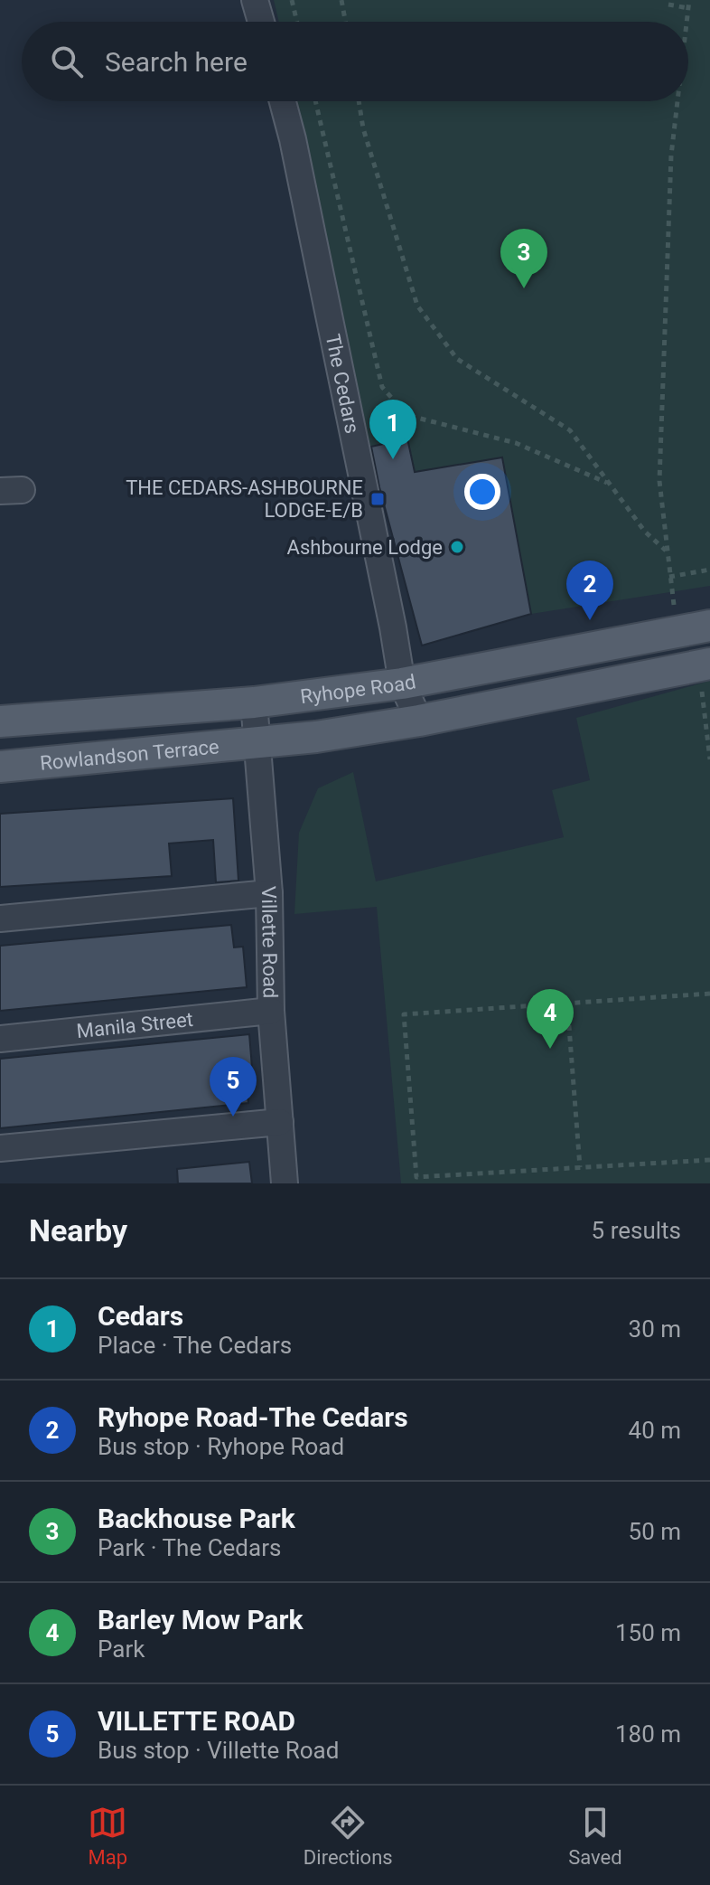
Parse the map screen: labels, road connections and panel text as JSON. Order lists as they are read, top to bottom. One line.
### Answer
{"streets":{"main road":["Ryhope Road","Rowlandson Terrace"],"street":["The Cedars","Villette Road","Manila Street"]},"crossings":[["The Cedars","Ryhope Road"],["Ryhope Road","Rowlandson Terrace"],["Ryhope Road","Villette Road"],["Rowlandson Terrace","Villette Road"],["Villette Road","Manila Street"]],"places":{"transit":["THE CEDARS-ASHBOURNE LODGE-E/B"],"other":["Ashbourne Lodge"]},"page":{"search":"Search here","pins":["3","1","2","4","5"],"heading":["Nearby","5 results"],"list":[{"mark":"1","name":"Cedars","note":"Place · The Cedars","value":"30 m"},{"mark":"2","name":"Ryhope Road-The Cedars","note":"Bus stop · Ryhope Road","value":"40 m"},{"mark":"3","name":"Backhouse Park","note":"Park · The Cedars","value":"50 m"},{"mark":"4","name":"Barley Mow Park","note":"Park","value":"150 m"},{"mark":"5","name":"VILLETTE ROAD","note":"Bus stop · Villette Road","value":"180 m"}],"nav":["Map","Directions","Saved"]}}
